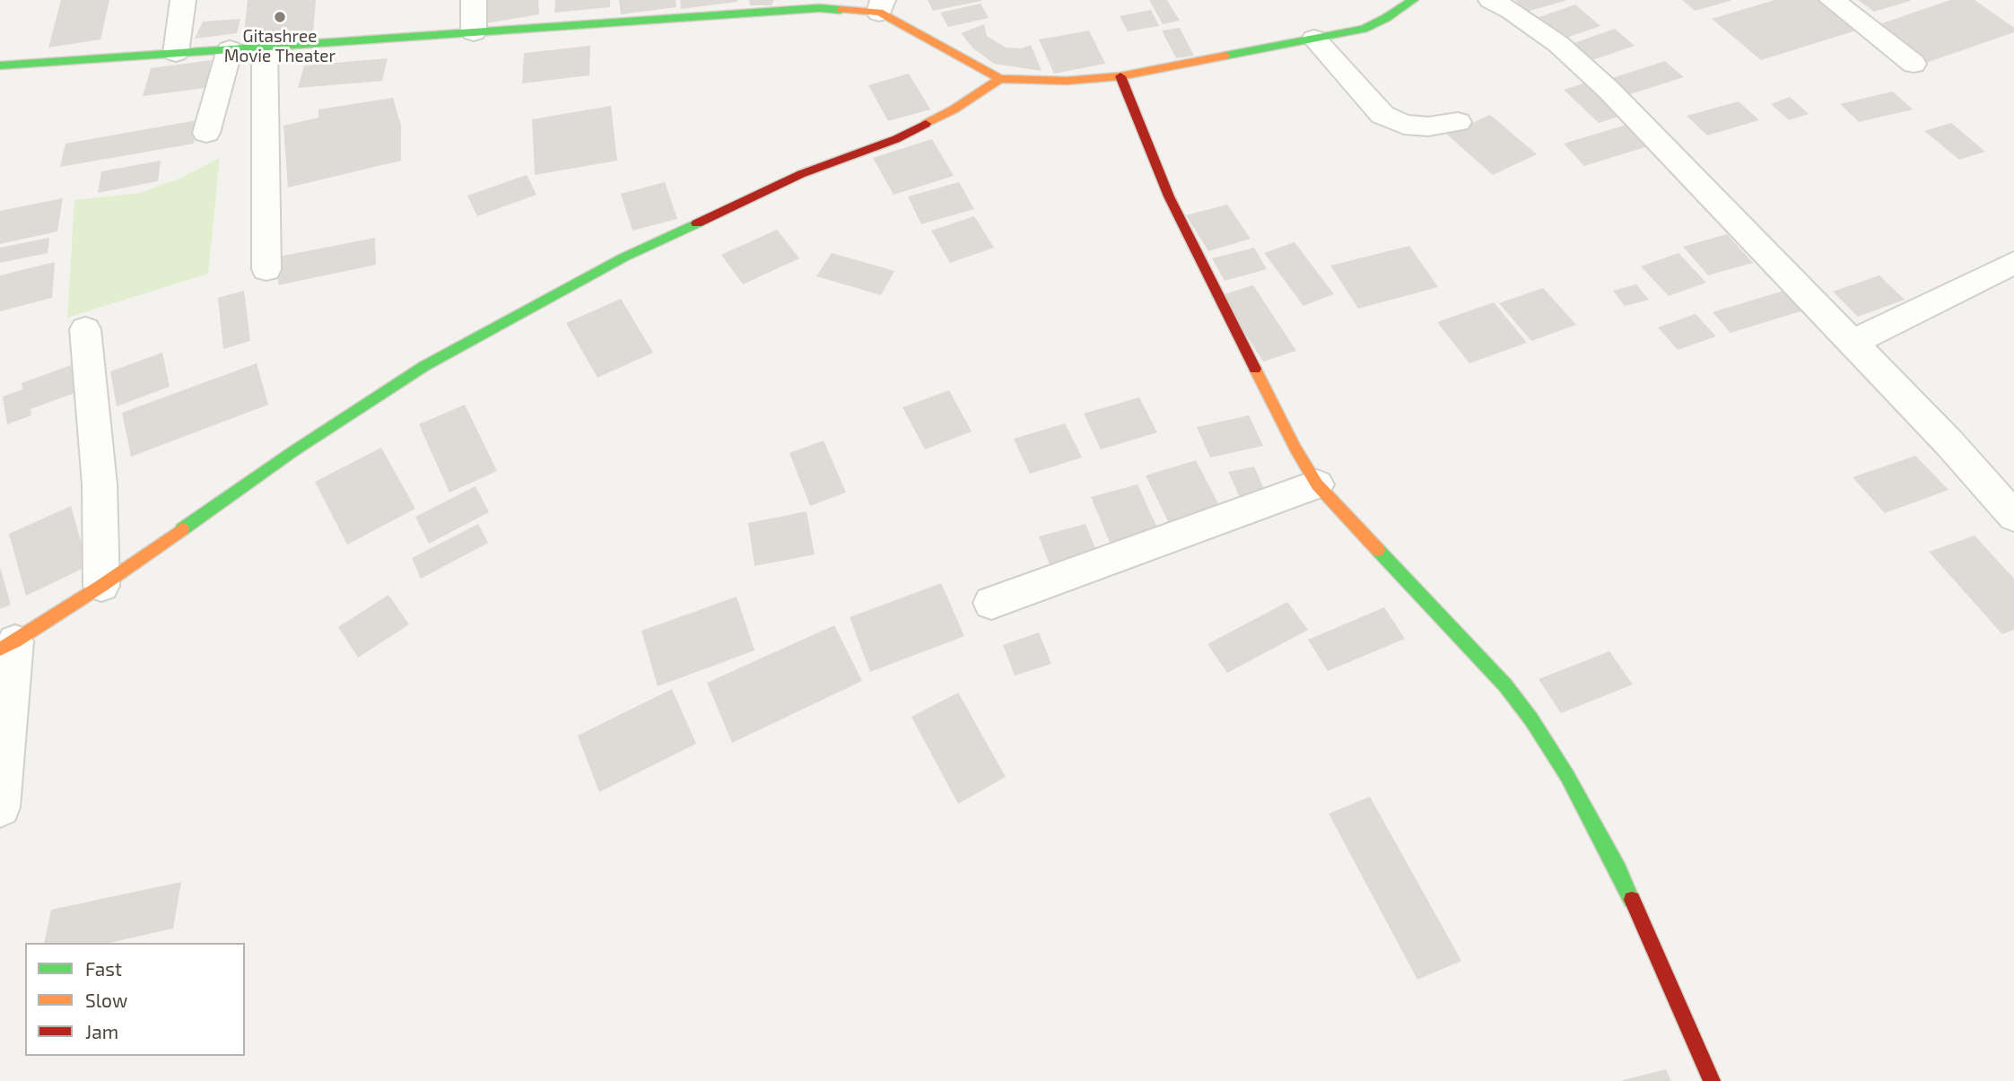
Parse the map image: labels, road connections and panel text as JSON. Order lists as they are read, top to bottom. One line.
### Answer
{"places":["Gitashree Movie Theater"],"legend":["Fast","Slow","Jam"]}
